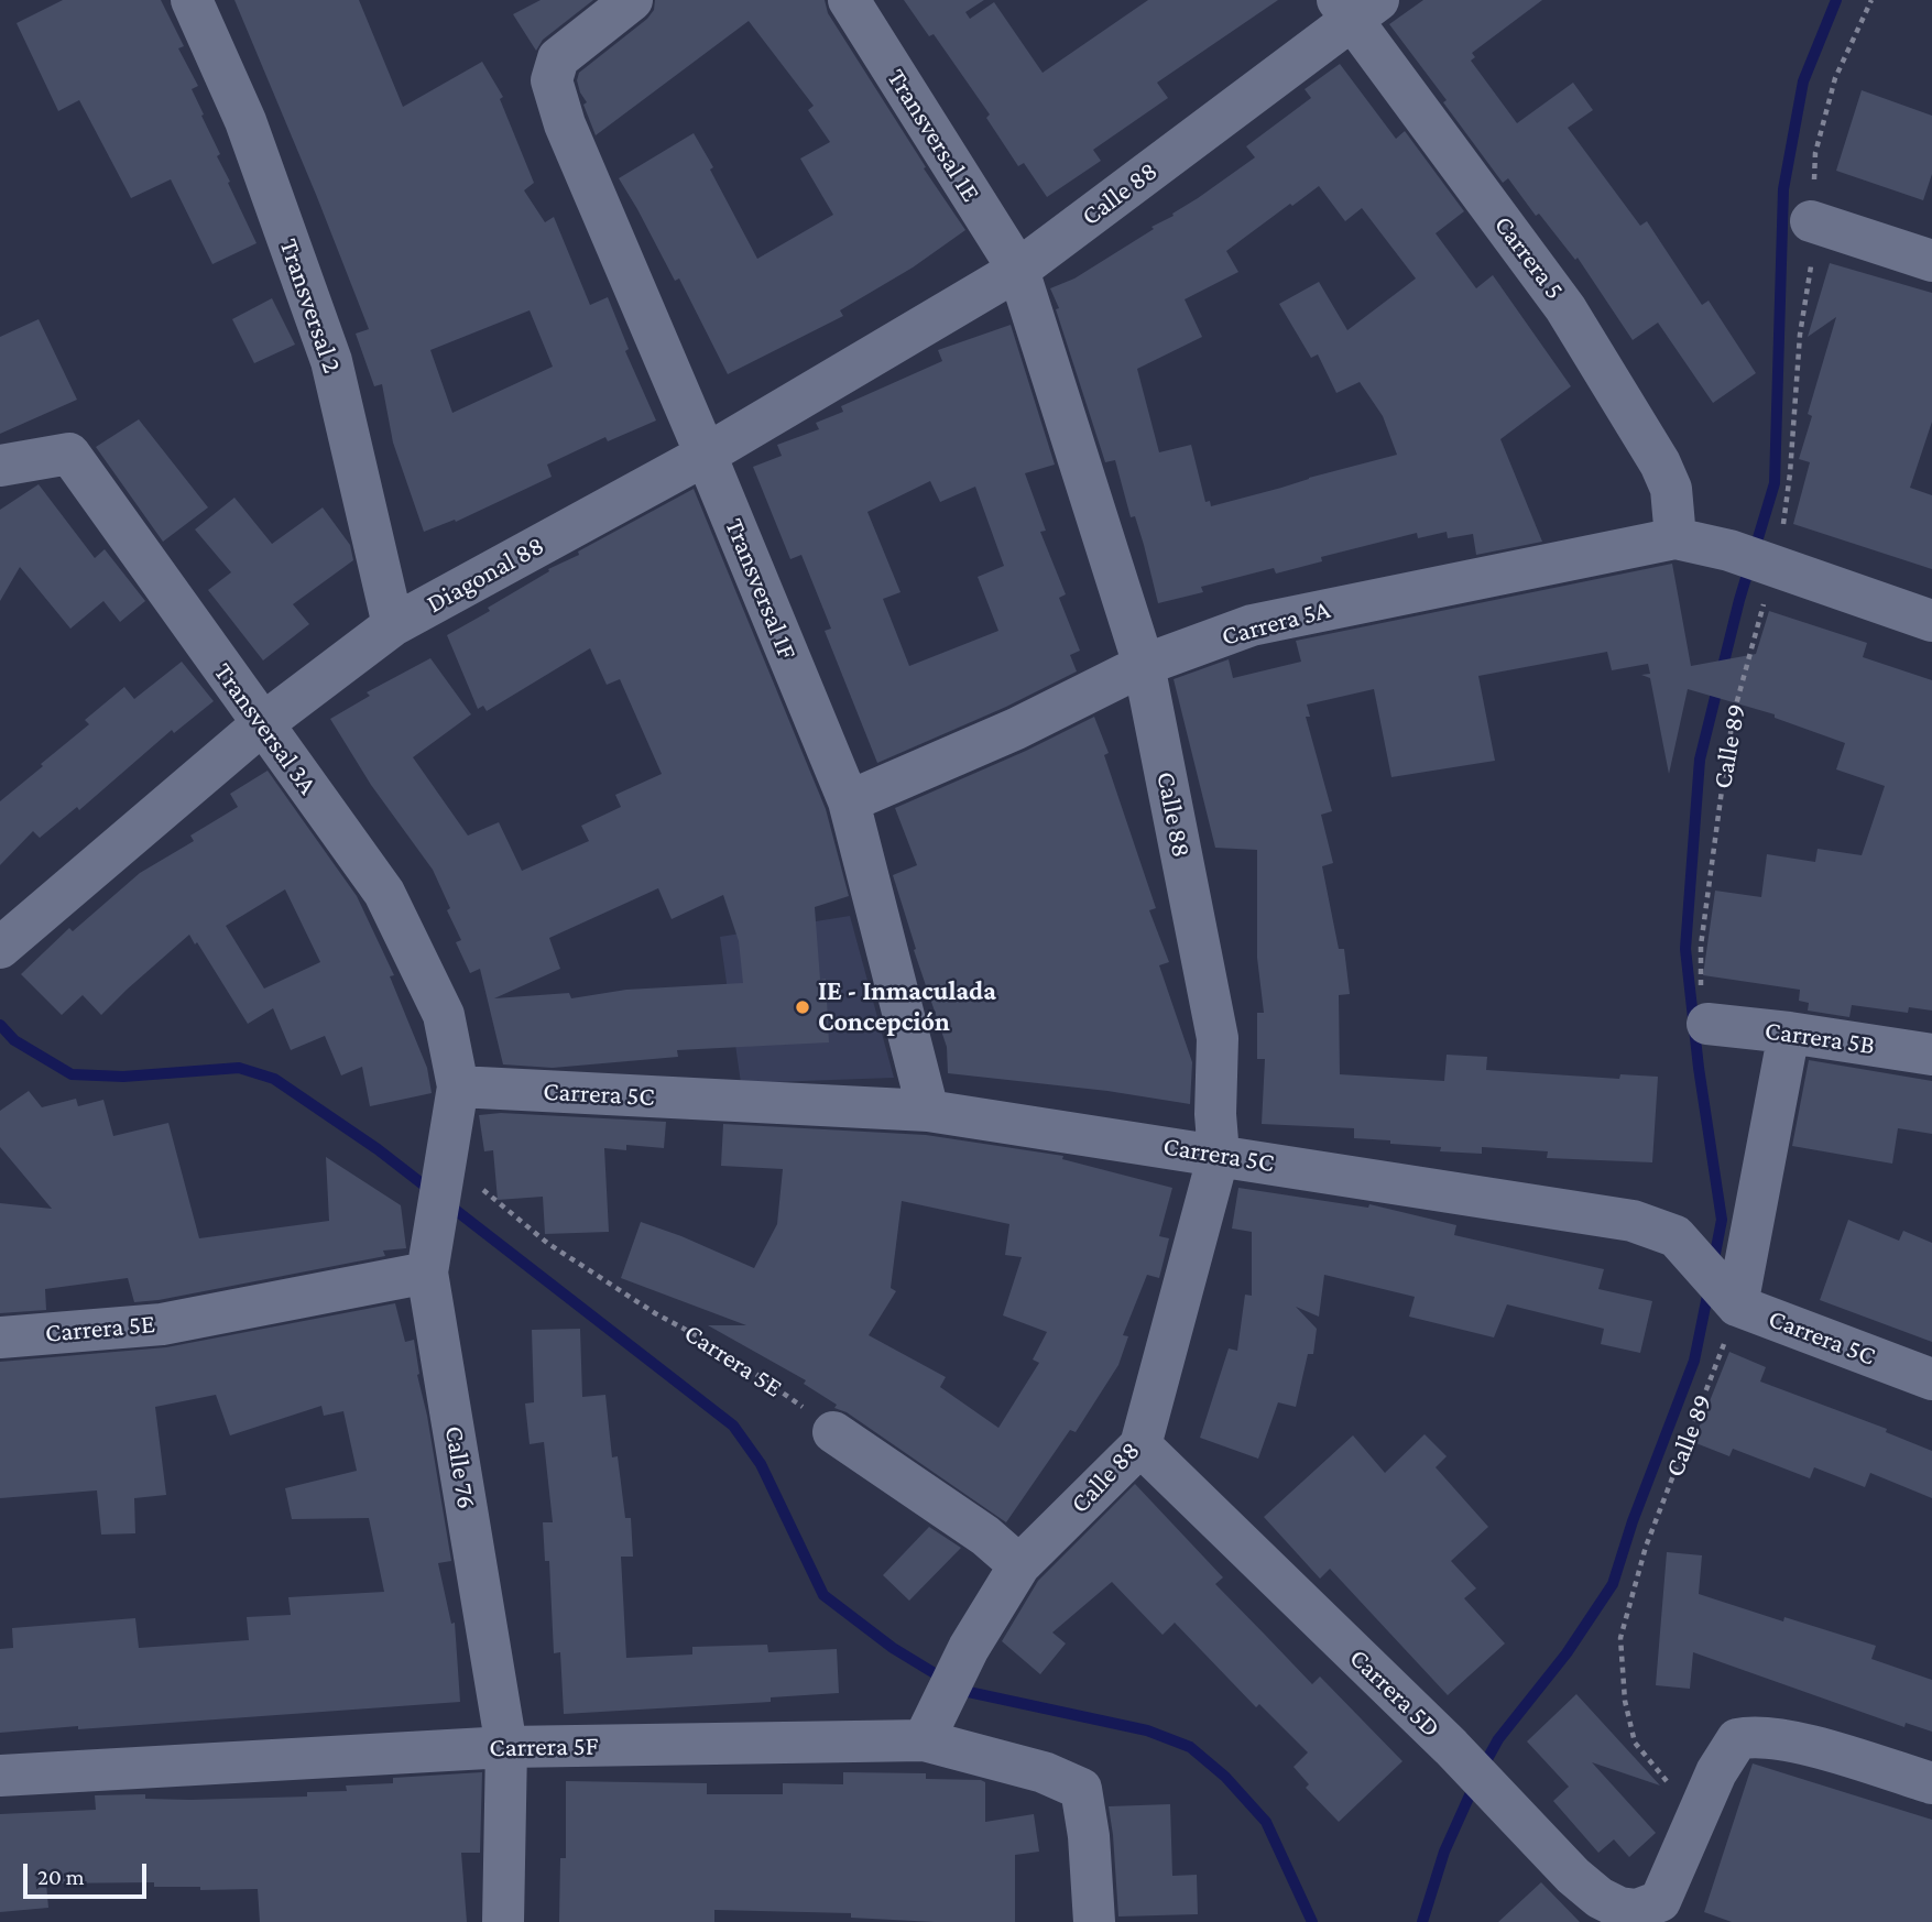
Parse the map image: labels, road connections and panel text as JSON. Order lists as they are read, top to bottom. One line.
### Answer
{"streets":{"street":["Transversal 1E","Calle 88","Carrera 5","Transversal 2","Diagonal 88","Transversal 1F","Carrera 5A","Transversal 3A","Carrera 5B","Carrera 5C","Carrera 5E","Calle 76","Carrera 5D","Carrera 5F"],"path":["Calle 89"]},"crossings":[["Transversal 1E","Calle 88"],["Transversal 1E","Diagonal 88"],["Calle 88","Carrera 5"],["Calle 88","Diagonal 88"],["Calle 88","Carrera 5A"],["Calle 88","Carrera 5C"],["Calle 88","Carrera 5D"],["Calle 88","Carrera 5F"],["Carrera 5","Carrera 5A"],["Transversal 2","Diagonal 88"],["Diagonal 88","Transversal 1F"],["Diagonal 88","Transversal 3A"],["Transversal 1F","Carrera 5A"],["Transversal 1F","Carrera 5C"],["Carrera 5A","Calle 89"],["Transversal 3A","Calle 76"],["Calle 89","Carrera 5B"],["Calle 89","Carrera 5C"],["Calle 89","Carrera 5D"],["Carrera 5C","Calle 76"],["Carrera 5E","Calle 76"],["Calle 76","Carrera 5F"]],"places":["IE - Inmaculada Concepción"],"scale_bar":"20 m"}
